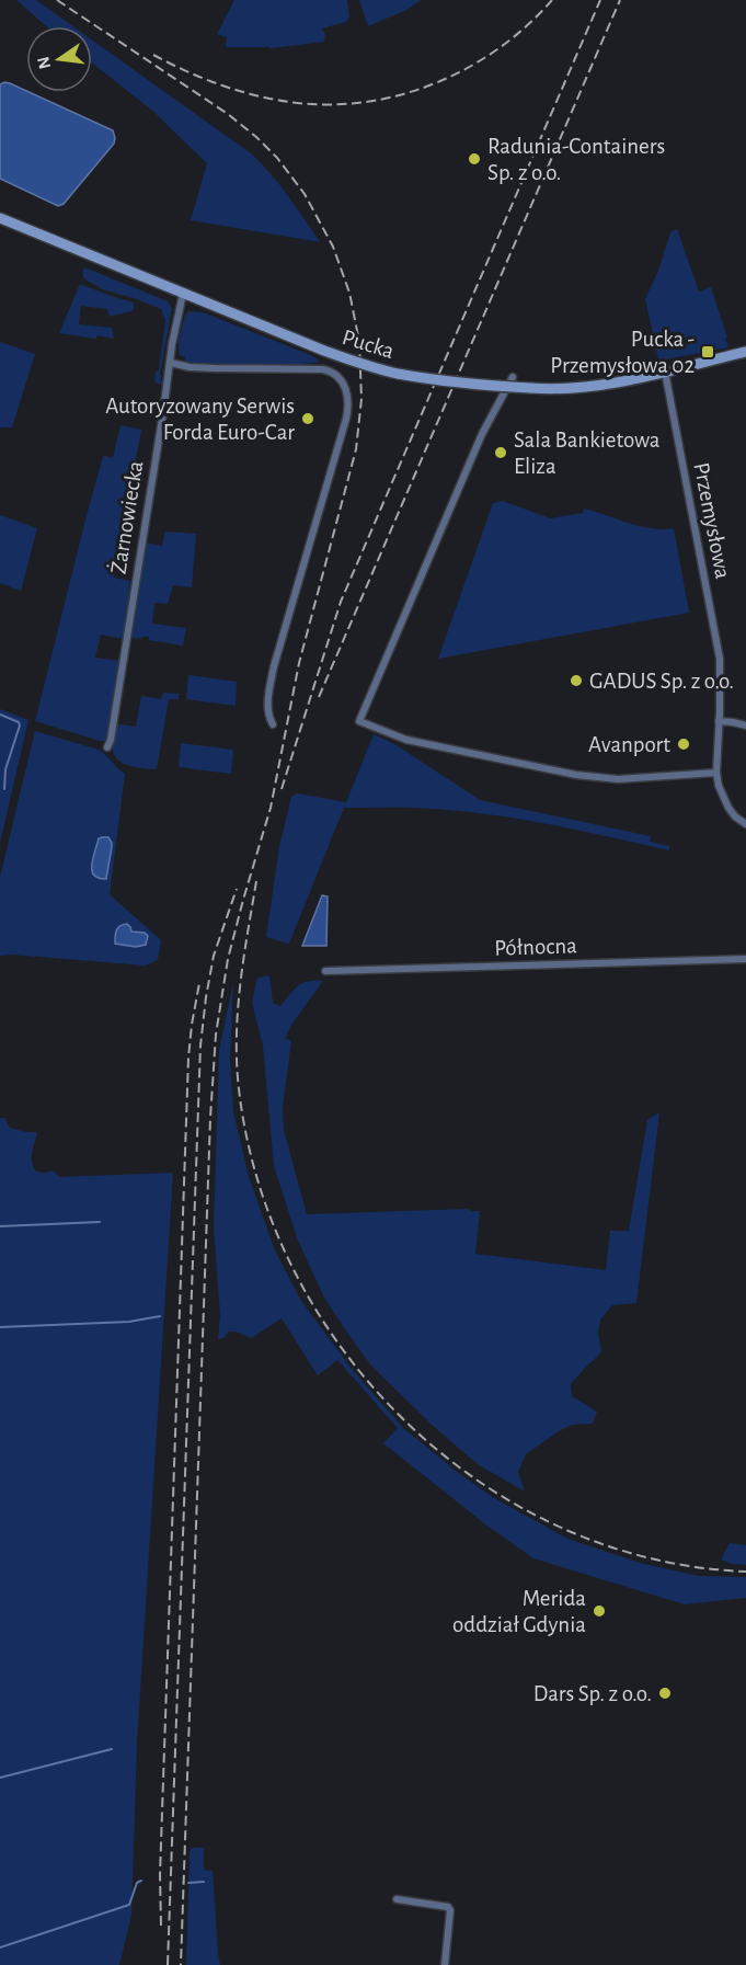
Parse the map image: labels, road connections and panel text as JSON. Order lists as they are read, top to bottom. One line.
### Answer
{"streets":{"street":["Pucka","Żarnowiecka","Przemysłowa","Północna"]},"crossings":[["Pucka","Żarnowiecka"],["Pucka","Przemysłowa"]],"places":{"other":["Radunia-Containers Sp. z o.o.","Autoryzowany Serwis Forda Euro-Car","Sala Bankietowa Eliza","GADUS Sp. z o.o.","Avanport","Merida oddział Gdynia","Dars Sp. z o.o."],"transit":["Pucka - Przemysłowa 02"]},"north":"left"}
